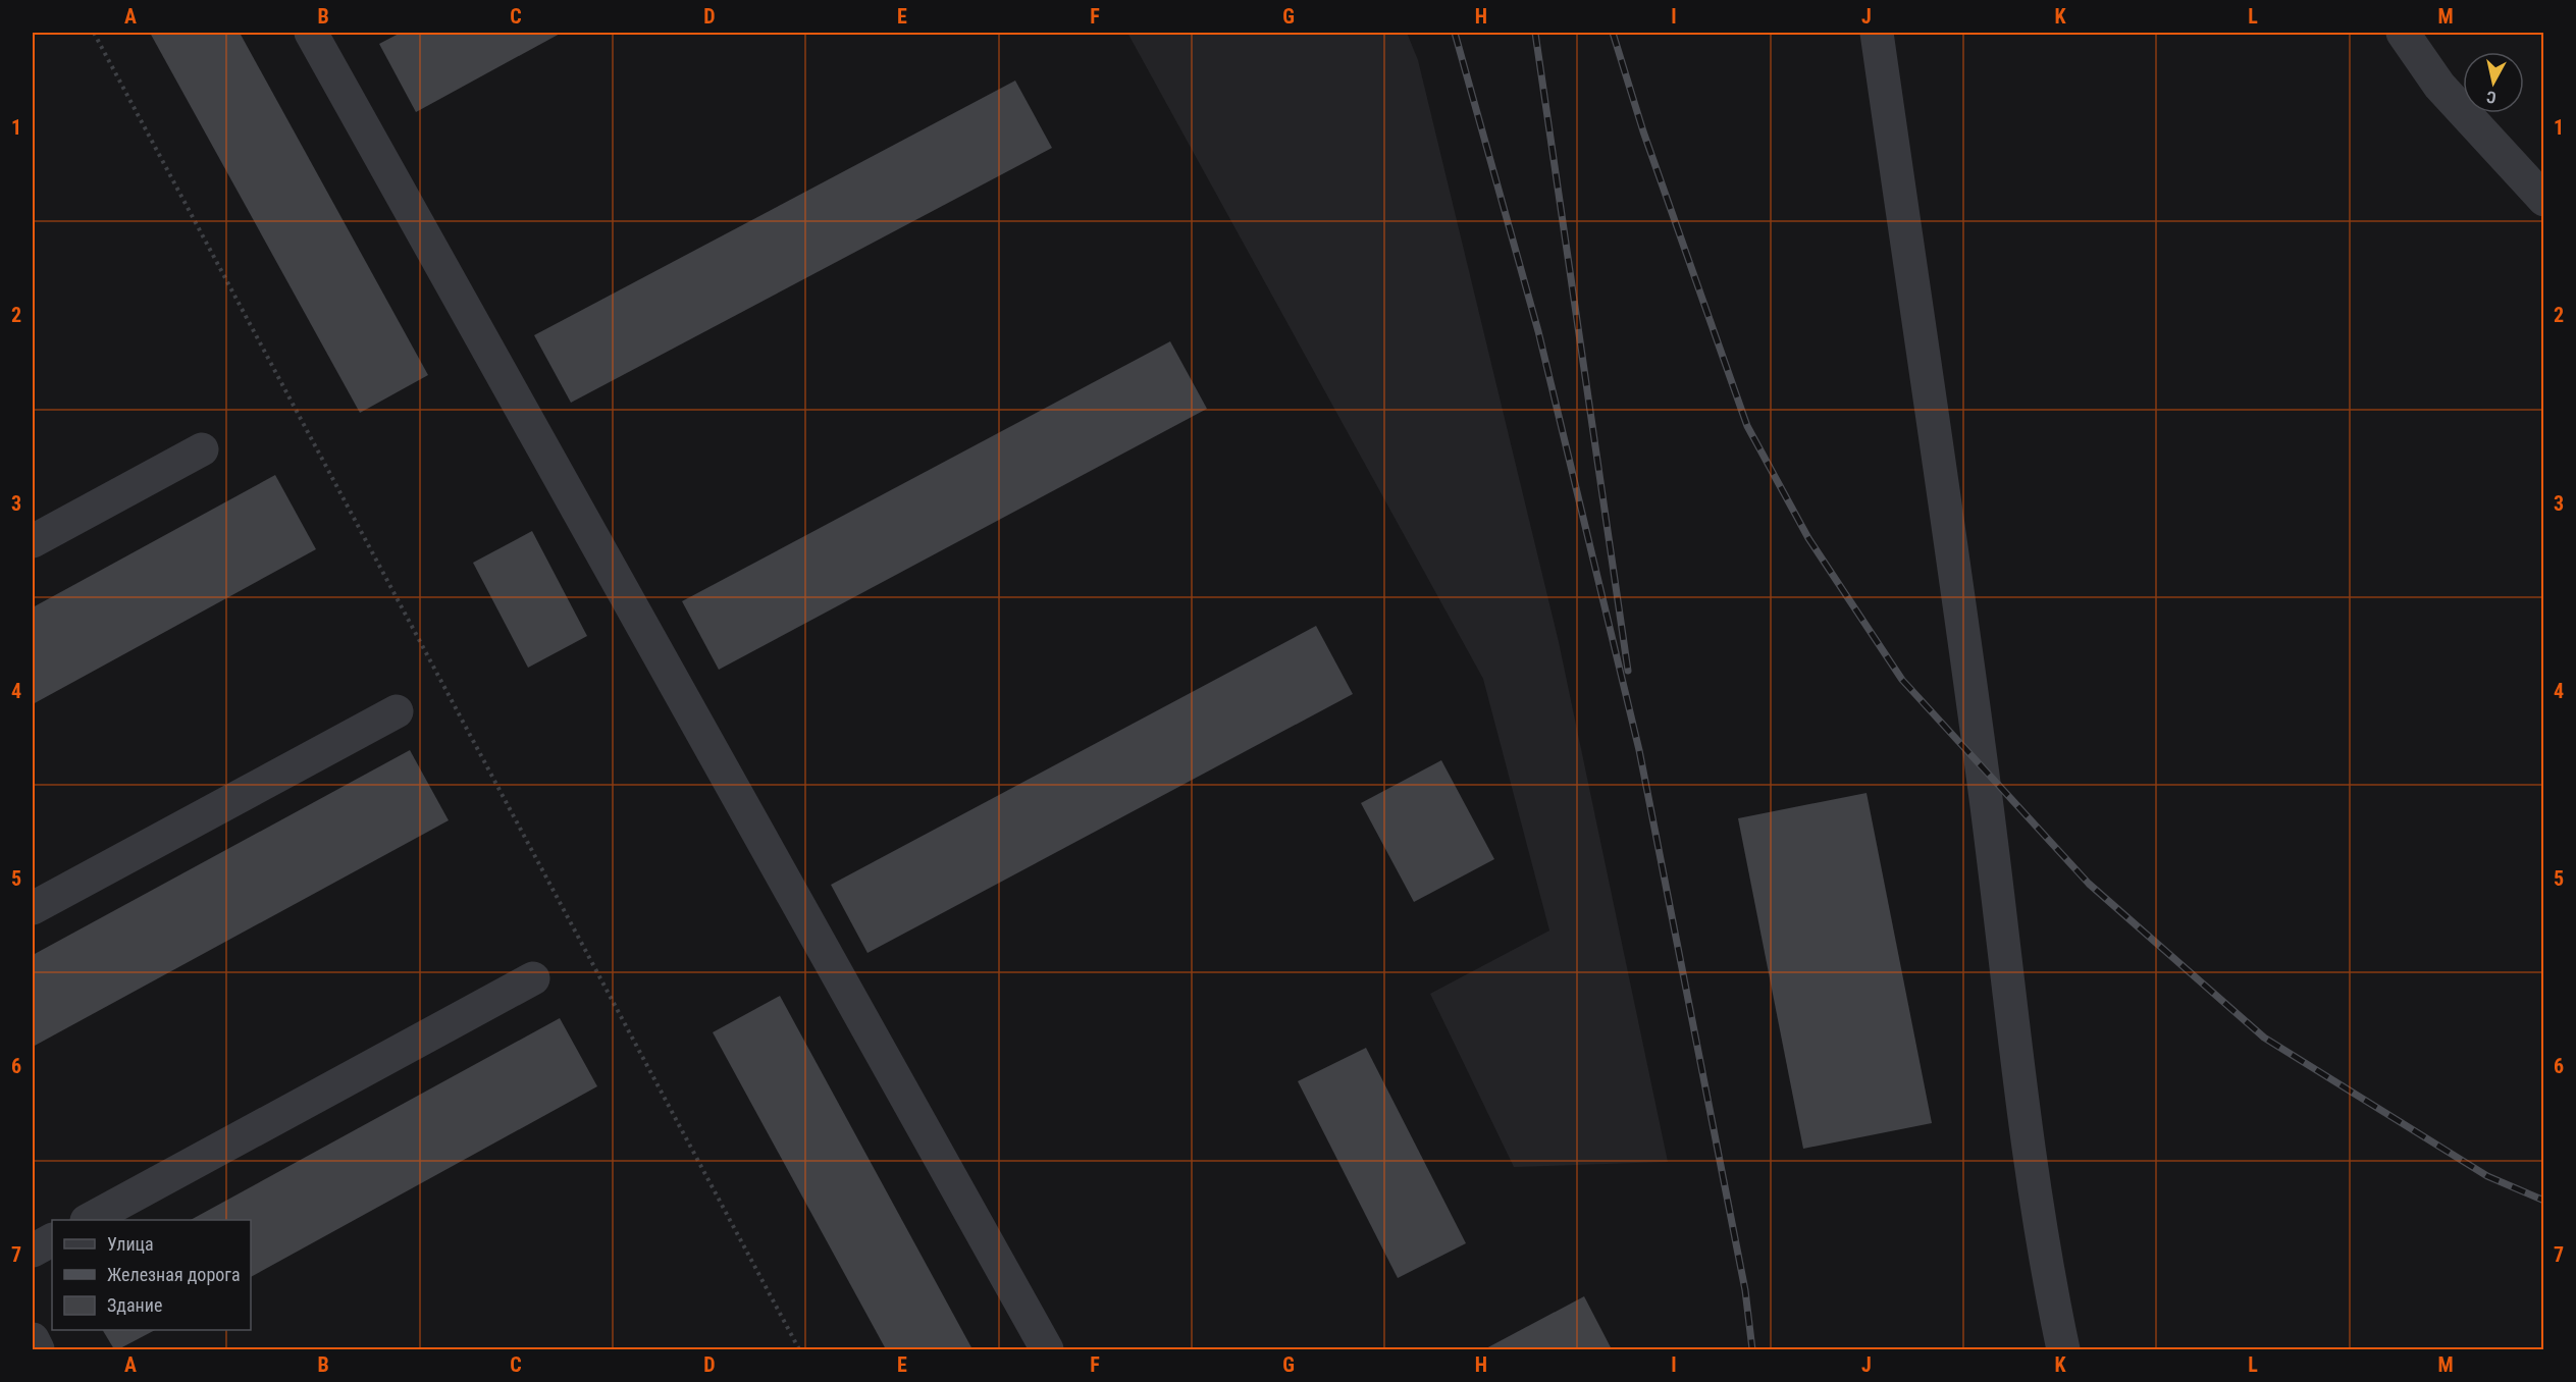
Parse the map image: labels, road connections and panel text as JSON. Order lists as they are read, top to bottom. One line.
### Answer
{"legend":["Улица","Железная дорога","Здание"],"north":"bottom","grid":{"columns":["A","B","C","D","E","F","G","H","I","J","K","L","M"],"rows":["1","2","3","4","5","6","7"]}}
